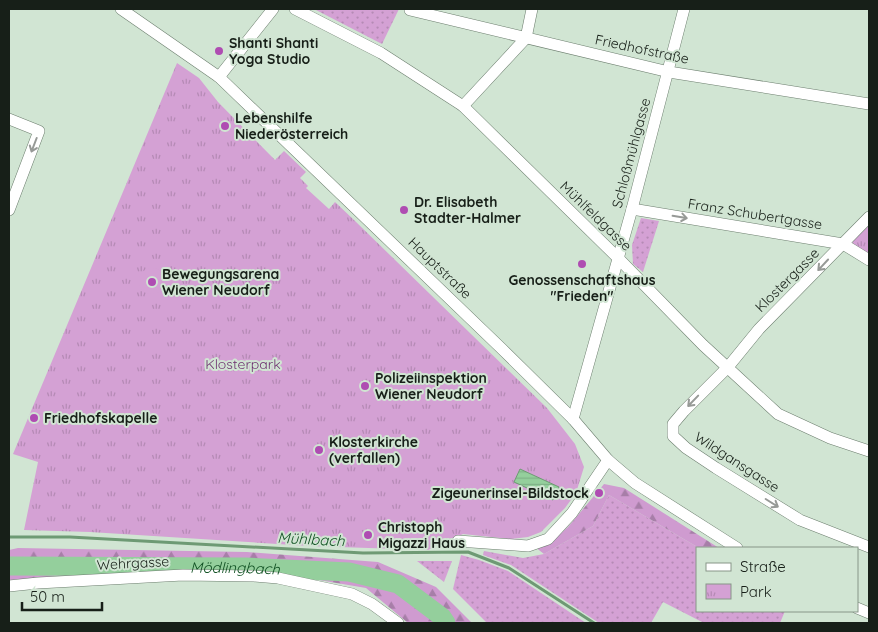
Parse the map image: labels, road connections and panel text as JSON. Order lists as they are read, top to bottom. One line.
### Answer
{"streets":{"street":["Friedhofstraße","Schloßmühlgasse","Franz Schubertgasse","Mühlfeldgasse","Hauptstraße","Klostergasse","Wildgansgasse","Wehrgasse"]},"crossings":[["Friedhofstraße","Schloßmühlgasse"],["Schloßmühlgasse","Franz Schubertgasse"],["Schloßmühlgasse","Mühlfeldgasse"],["Schloßmühlgasse","Hauptstraße"],["Franz Schubertgasse","Klostergasse"],["Mühlfeldgasse","Klostergasse"],["Mühlfeldgasse","Wildgansgasse"],["Klostergasse","Wildgansgasse"]],"one_way":["Franz Schubertgasse","Klostergasse"],"water":["Mühlbach","Mödlingbach"],"parks":["Klosterpark"],"places":["Shanti Shanti Yoga Studio","Lebenshilfe Niederösterreich","Dr. Elisabeth Stadter-Halmer","Genossenschaftshaus \"Frieden\"","Bewegungsarena Wiener Neudorf","Polizeiinspektion Wiener Neudorf","Friedhofskapelle","Klosterkirche (verfallen)","Zigeunerinsel-Bildstock","Christoph Migazzi Haus"],"legend":["Straße","Park"],"scale_bar":"50 m"}
